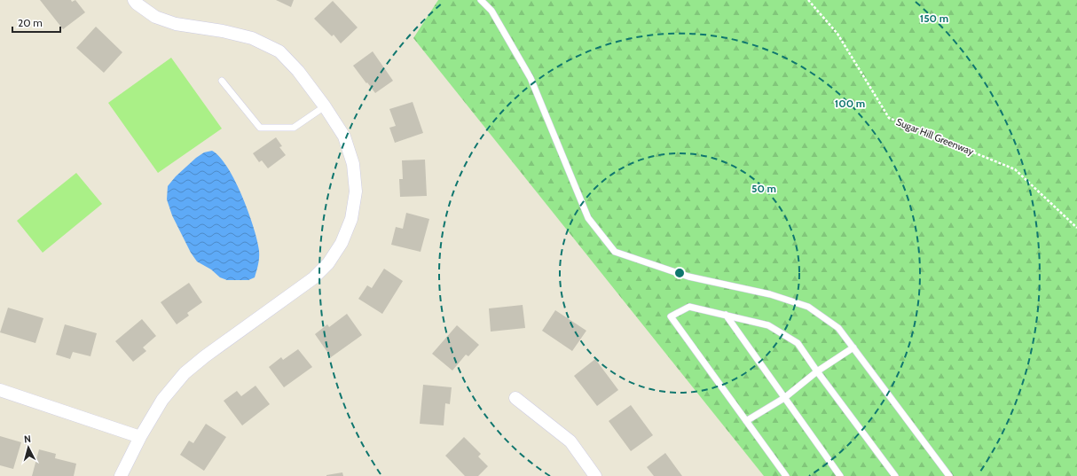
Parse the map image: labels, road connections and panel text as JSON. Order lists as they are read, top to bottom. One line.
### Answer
{"streets":{"path":["Sugar Hill Greenway"]},"scale_bar":"20 m","north":"top","rings":["150 m","100 m","50 m"]}
